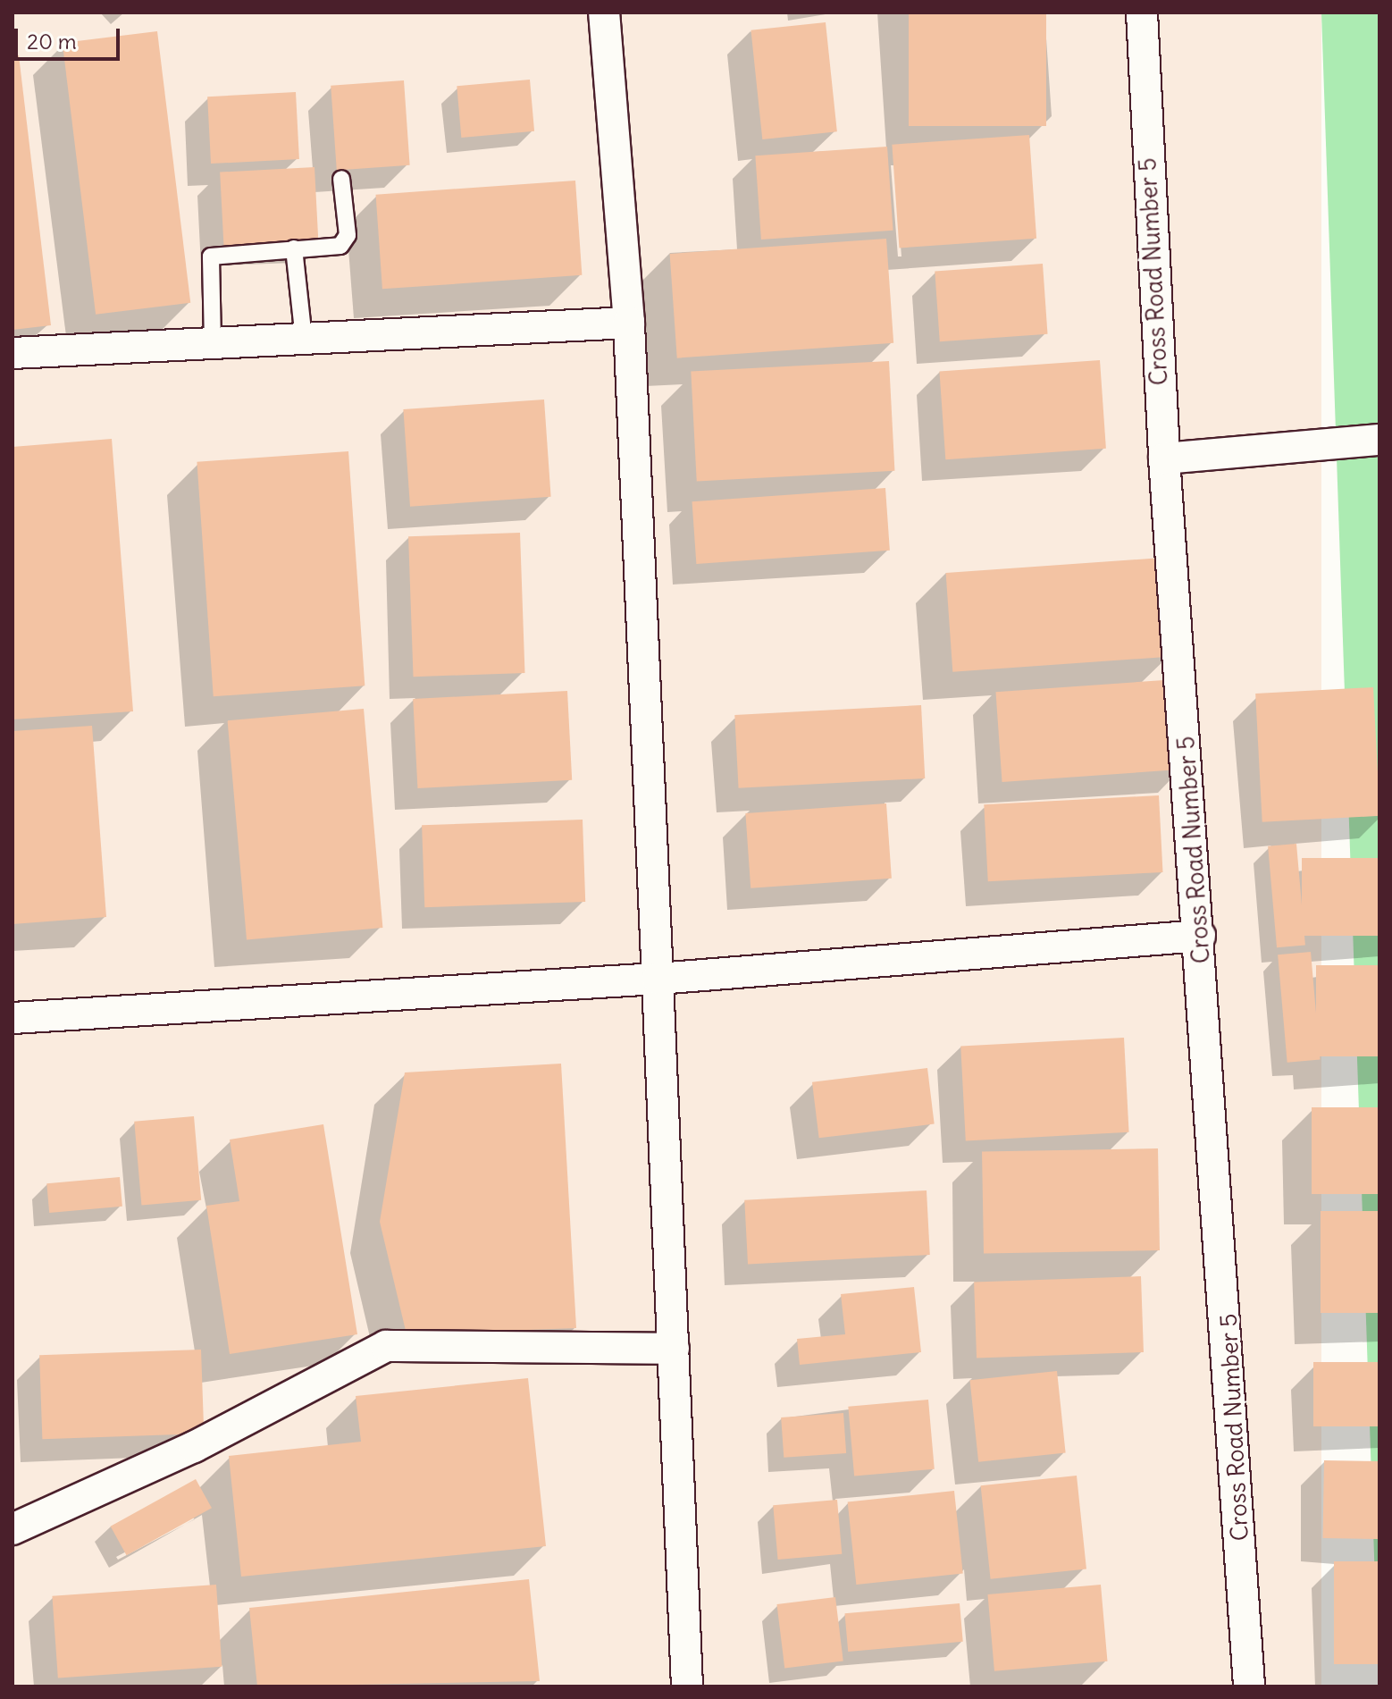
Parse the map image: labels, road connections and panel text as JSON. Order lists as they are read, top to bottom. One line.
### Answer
{"streets":{"street":["Cross Road Number 5"]},"scale_bar":"20 m"}
